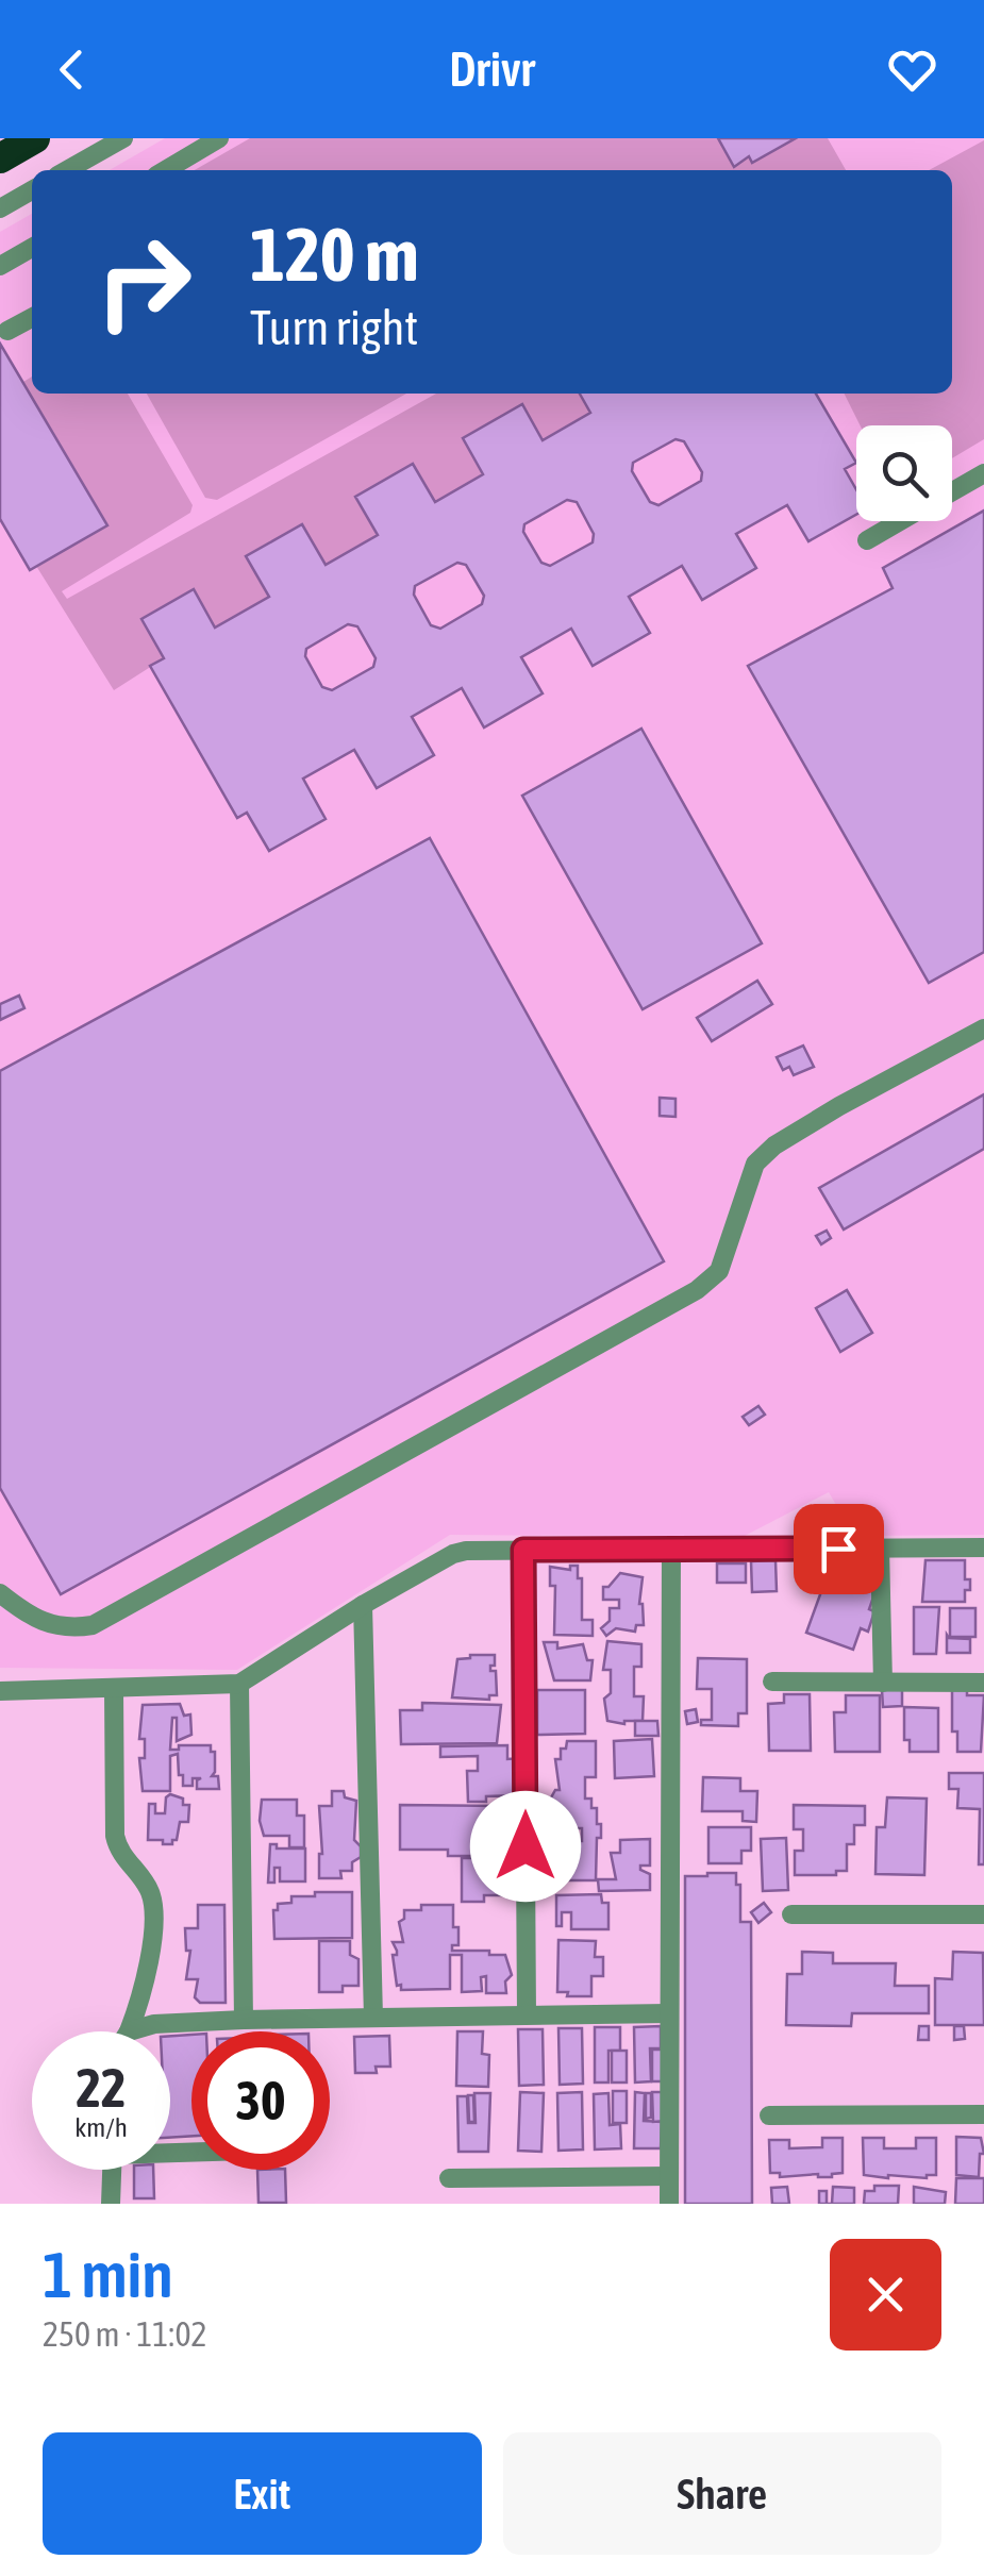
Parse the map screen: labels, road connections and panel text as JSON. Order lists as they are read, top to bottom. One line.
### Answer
{"page":{"header":"Drivr","turn":["120 m","Turn right"],"speed":"22 km/h","limit":"30","heading":["1 min","250 m · 11:02"],"buttons":["Exit","Share"]}}
